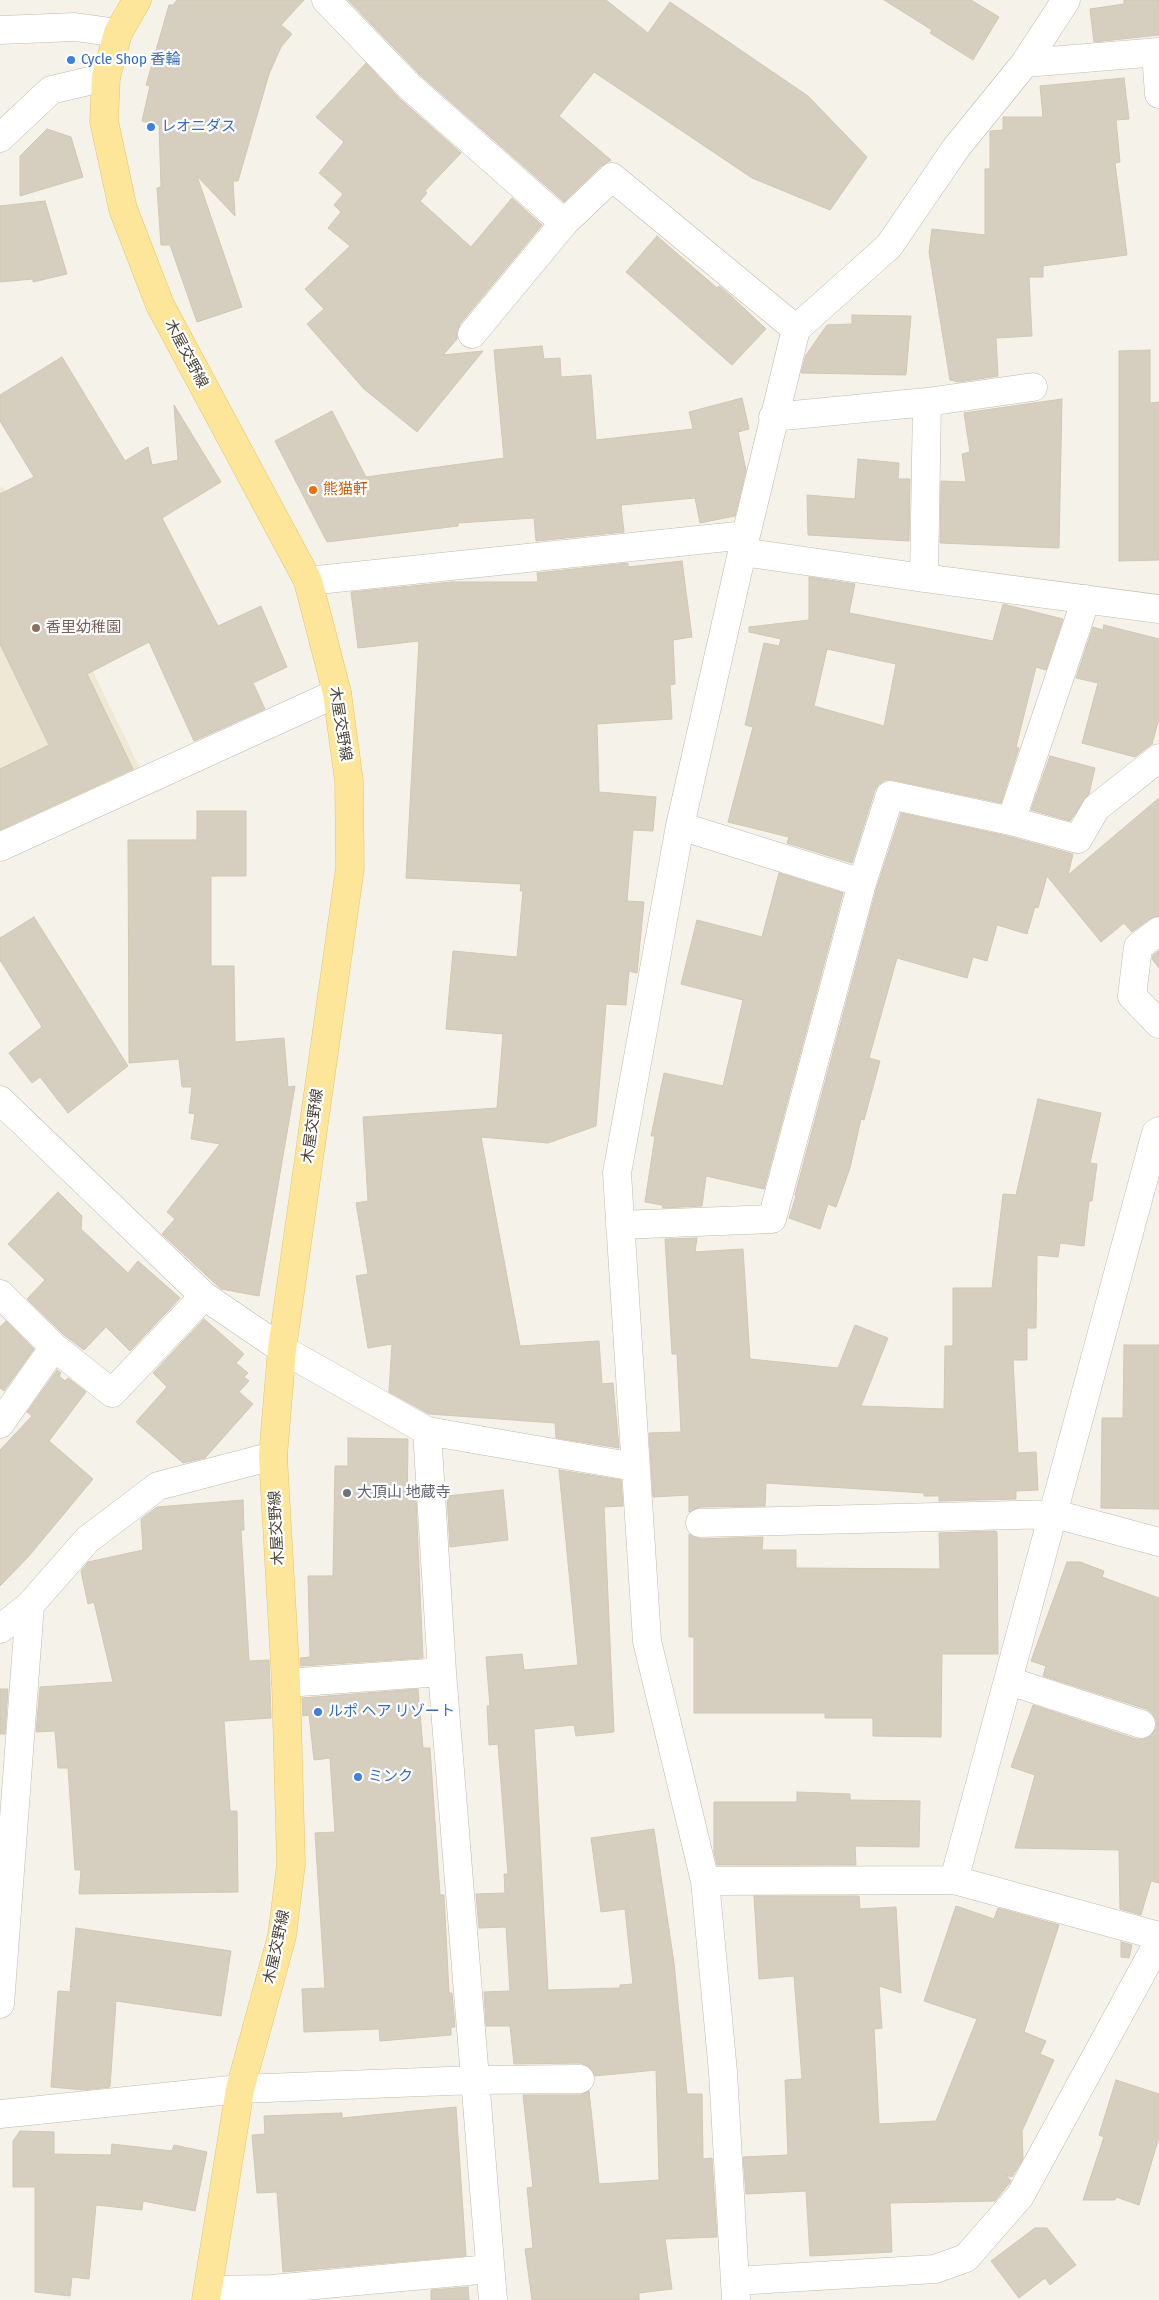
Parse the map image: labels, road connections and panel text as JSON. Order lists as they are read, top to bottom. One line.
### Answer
{"streets":{"main road":["木屋交野線"]},"places":["Cycle Shop 香輪","レオニダス","熊猫軒","香里幼稚園","大頂山 地蔵寺","ルポ ヘア リゾート","ミンク"]}
